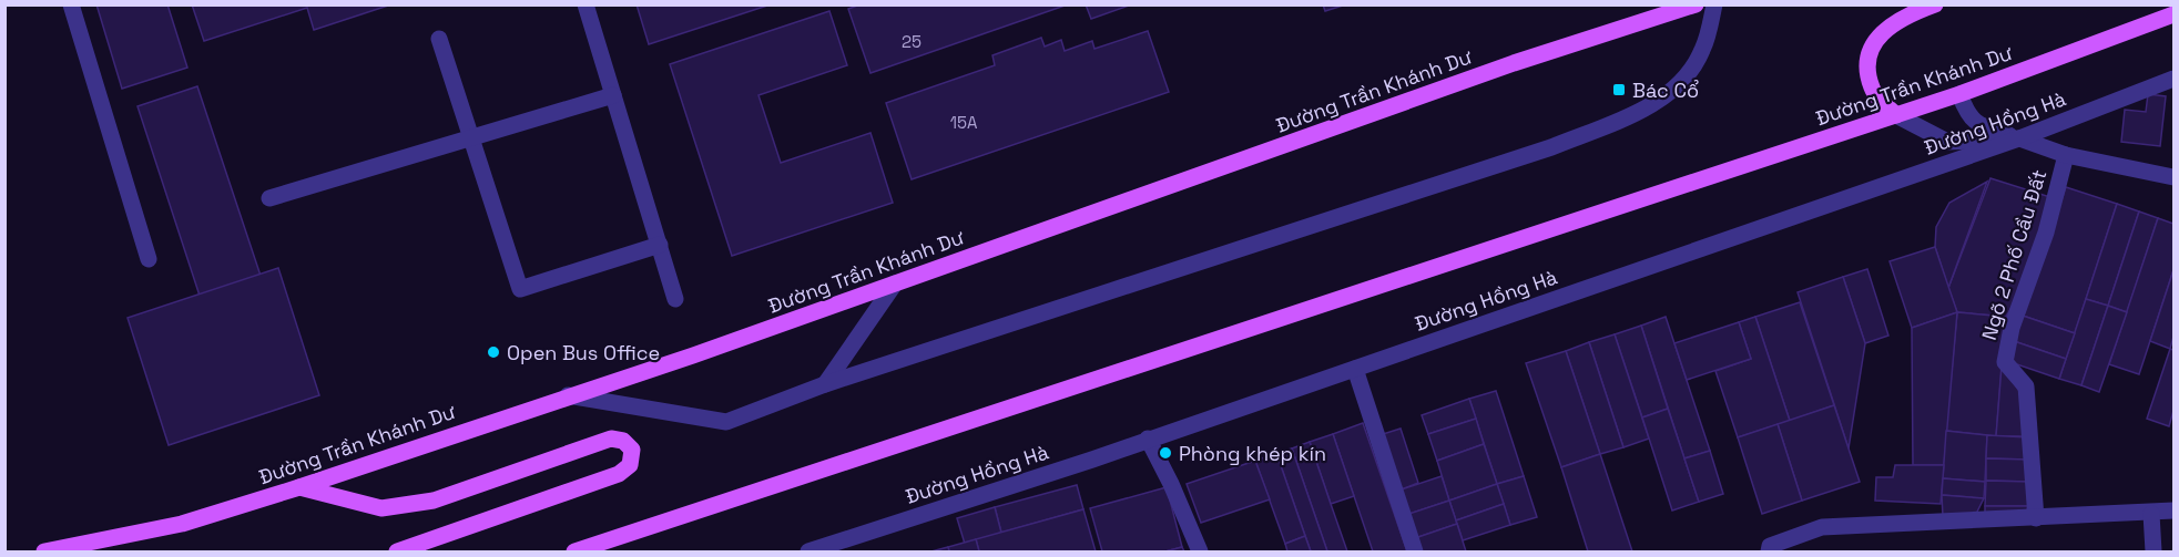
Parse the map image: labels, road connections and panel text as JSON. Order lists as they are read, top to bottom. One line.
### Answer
{"streets":{"main road":["Đường Trần Khánh Dư"],"street":["Đường Hồng Hà","Ngõ 2 Phố Cầu Đất"]},"places":{"transit":["Bác Cổ"],"other":["Open Bus Office","Phòng khép kín"]},"house_numbers":["25","15A"]}
